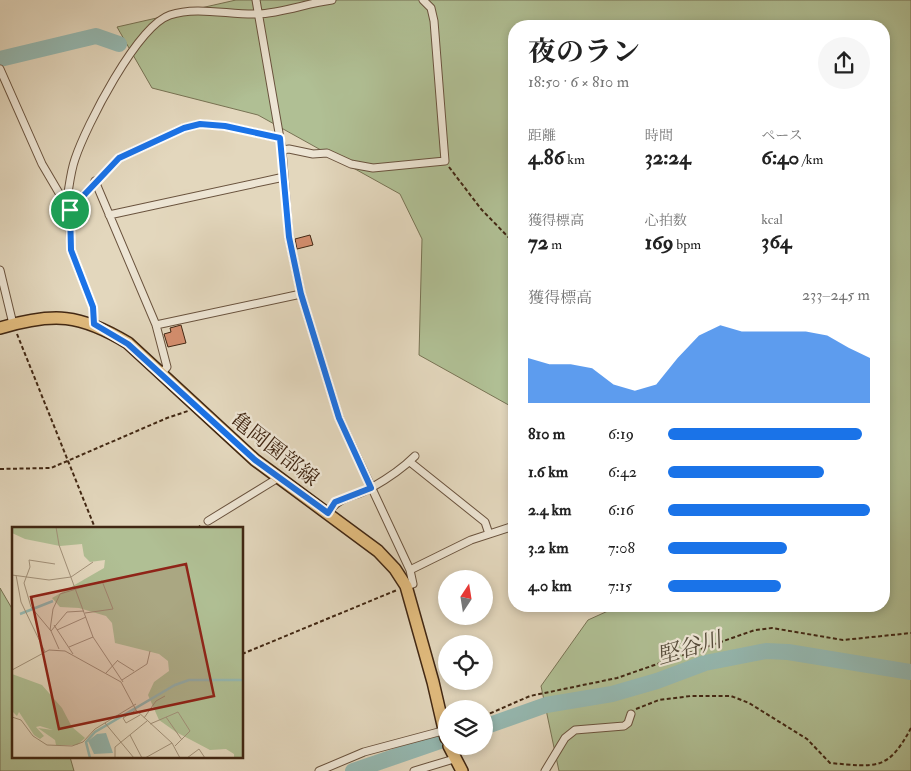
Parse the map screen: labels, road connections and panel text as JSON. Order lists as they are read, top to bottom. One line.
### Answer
{"streets":{"main road":["亀岡園部線"]},"water":["堅谷川"],"north":"top","page":{"heading":["夜のラン","18:50 · 6 × 810 m"],"stats":[["距離","4.86 km"],["時間","32:24"],["ペース","6:40 /km"],["獲得標高","72 m"],["心拍数","169 bpm"],["kcal","364"]],"chart":["獲得標高","233–245 m"],"list":[{"name":"810 m","note":"6:19"},{"name":"1.6 km","note":"6:42"},{"name":"2.4 km","note":"6:16"},{"name":"3.2 km","note":"7:08"},{"name":"4.0 km","note":"7:15"}]}}
